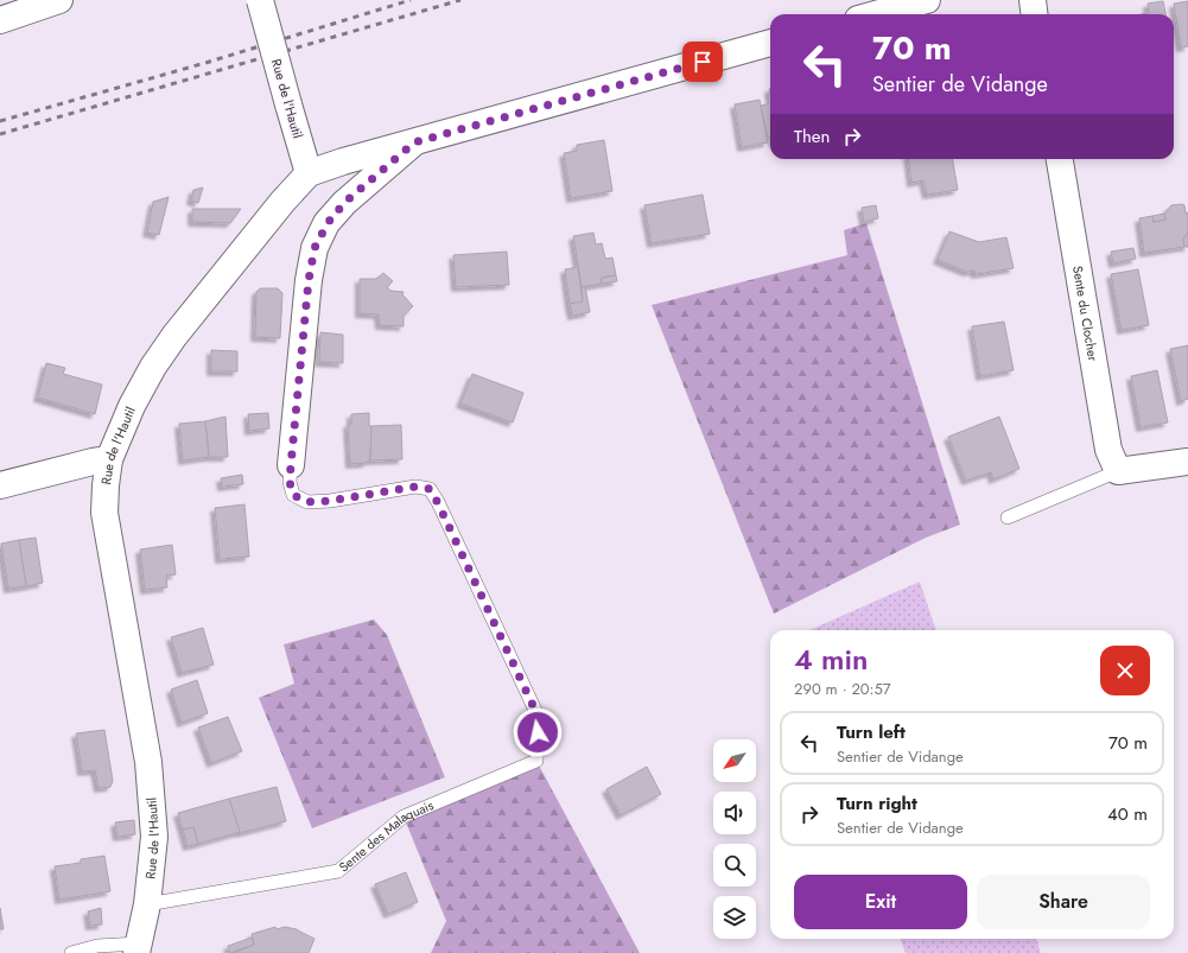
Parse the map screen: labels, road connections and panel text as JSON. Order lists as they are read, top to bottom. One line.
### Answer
{"streets":{"street":["Rue de l'Hautil","Sente du Clocher"],"lane":["Sente des Malaquais"]},"crossings":[["Rue de l'Hautil","Sente des Malaquais"]],"north":"bottom left","page":{"turn":["70 m","Sentier de Vidange"],"then":"Then","heading":["4 min","290 m · 20:57"],"list":[{"name":"Turn left","note":"Sentier de Vidange","value":"70 m"},{"name":"Turn right","note":"Sentier de Vidange","value":"40 m"}],"buttons":["Exit","Share"]}}
